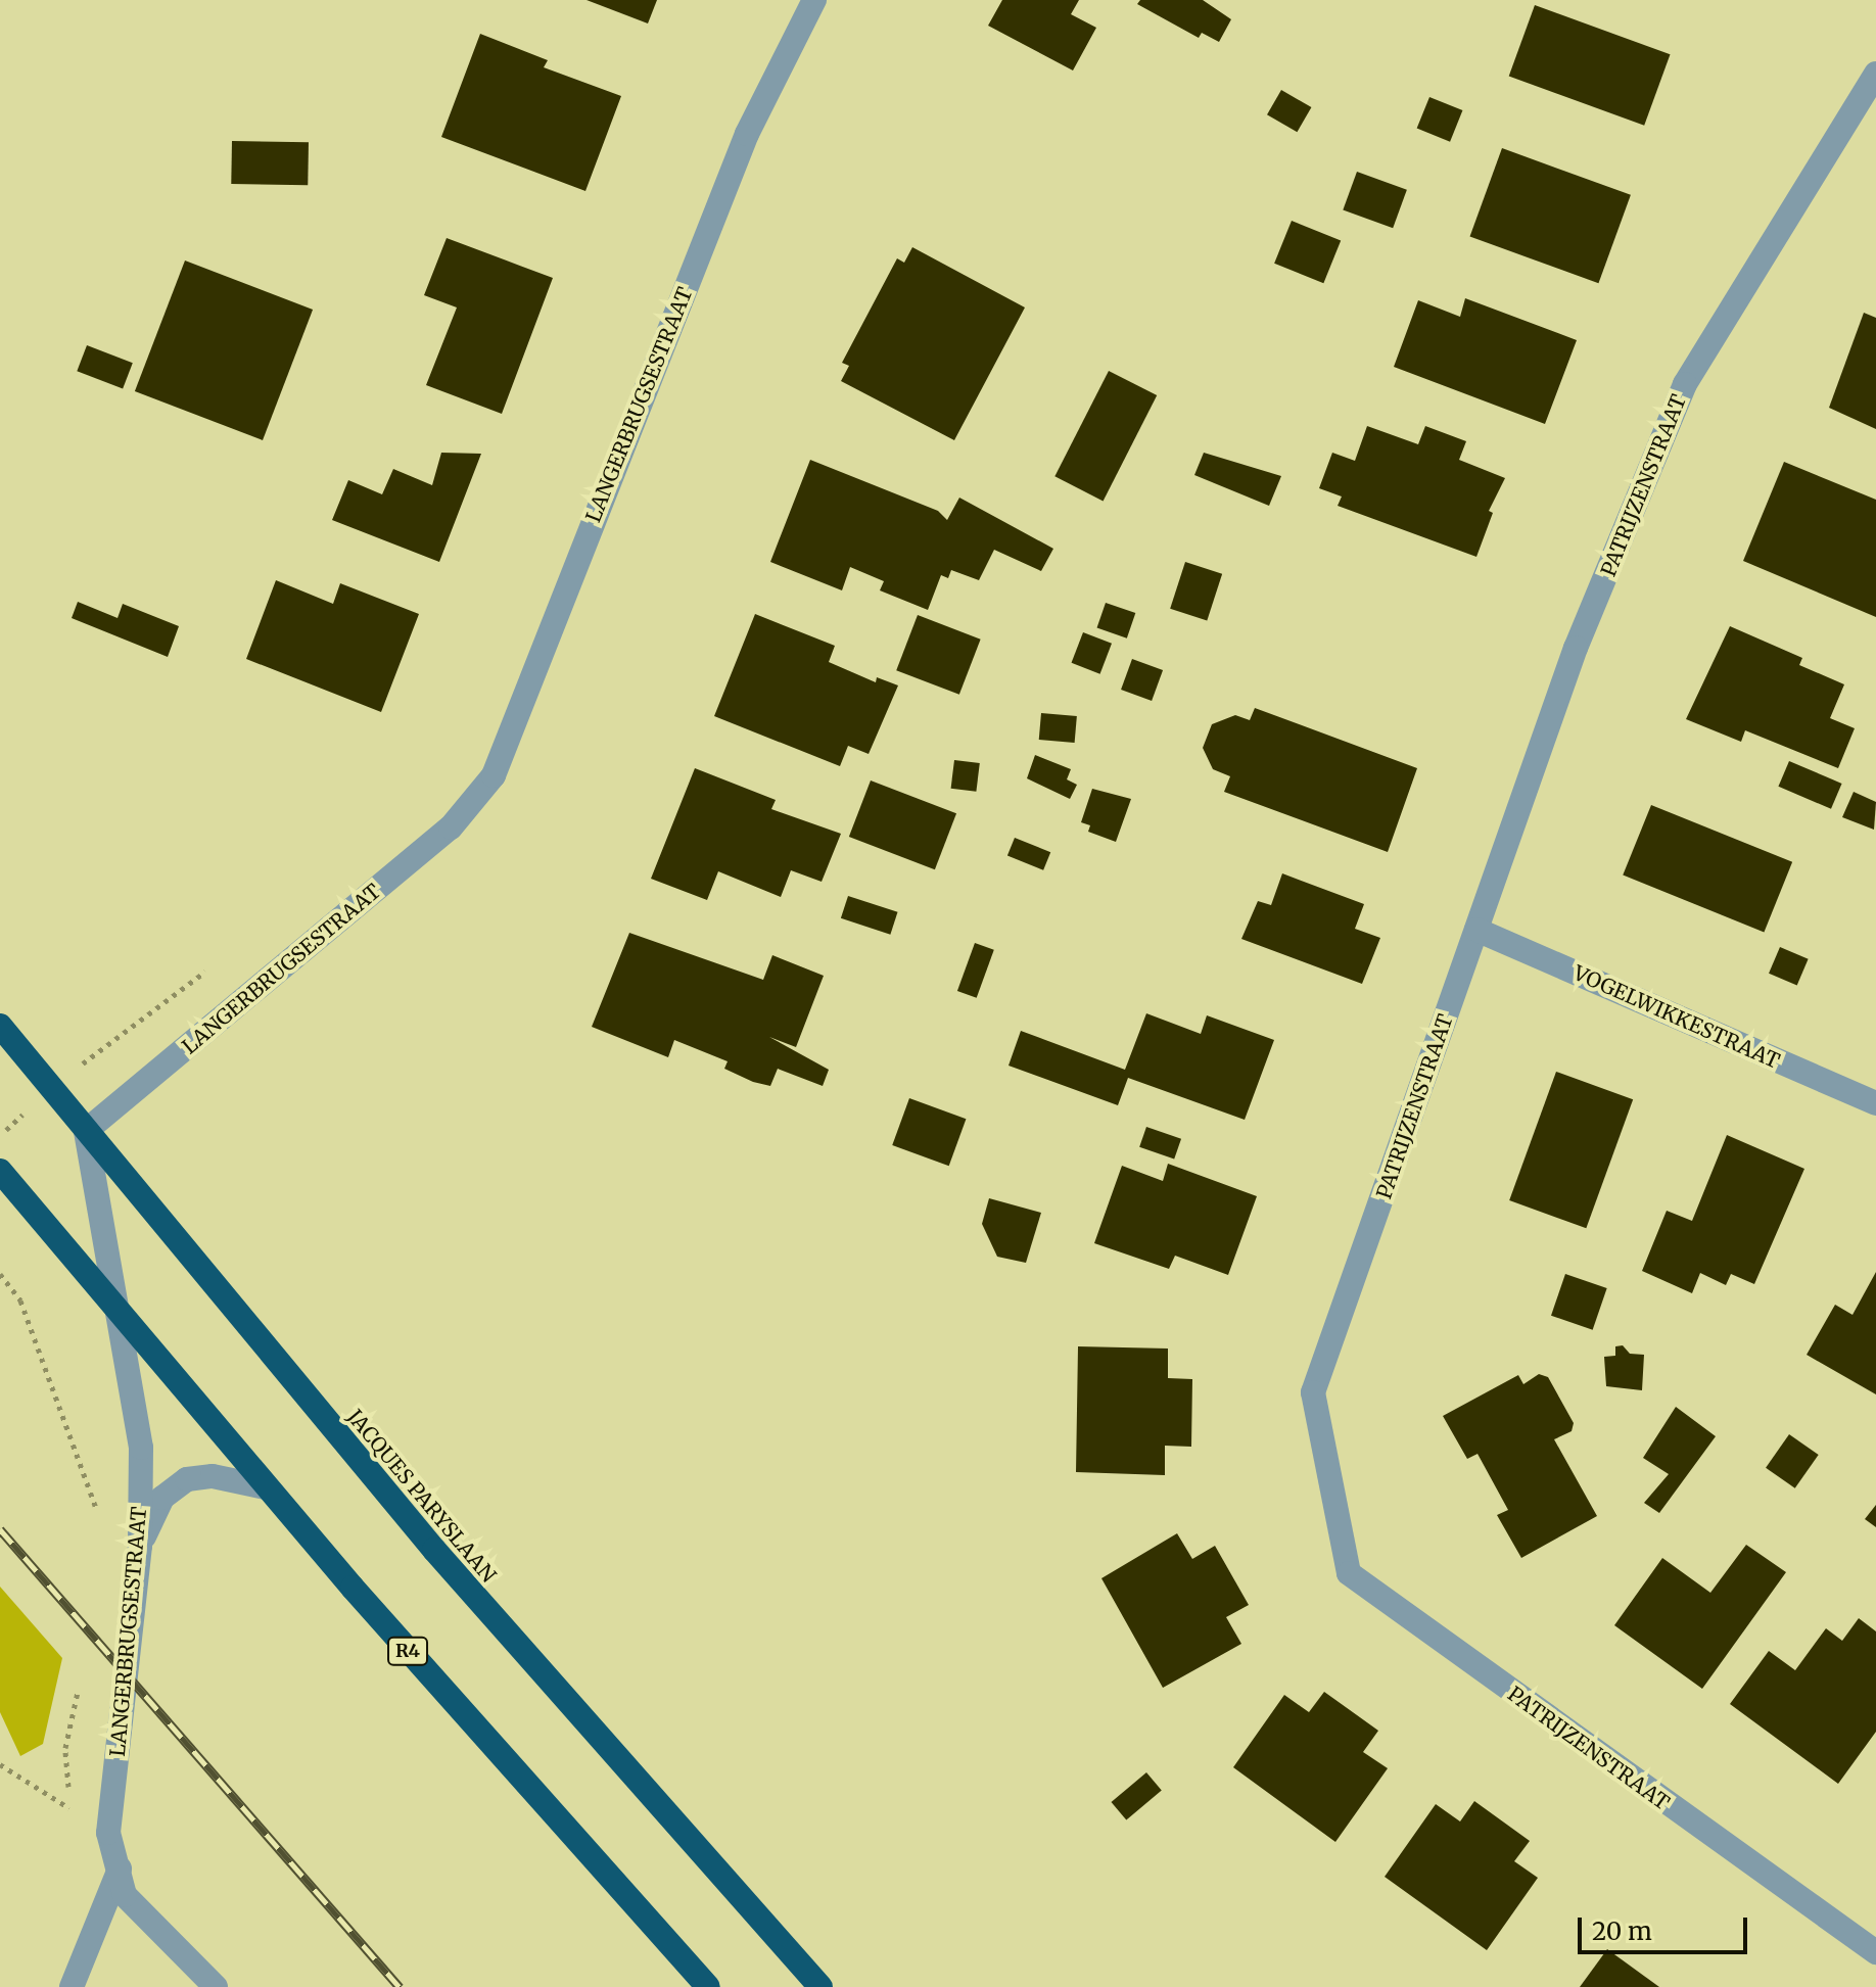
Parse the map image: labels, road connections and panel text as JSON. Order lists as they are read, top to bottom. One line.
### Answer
{"streets":{"highway":["JACQUES PARYSLAAN","R4"],"street":["LANGERBRUGSESTRAAT","PATRIJZENSTRAAT","VOGELWIKKESTRAAT"]},"crossings":[["LANGERBRUGSESTRAAT","JACQUES PARYSLAAN"],["LANGERBRUGSESTRAAT","R4"],["PATRIJZENSTRAAT","VOGELWIKKESTRAAT"]],"scale_bar":"20 m"}
